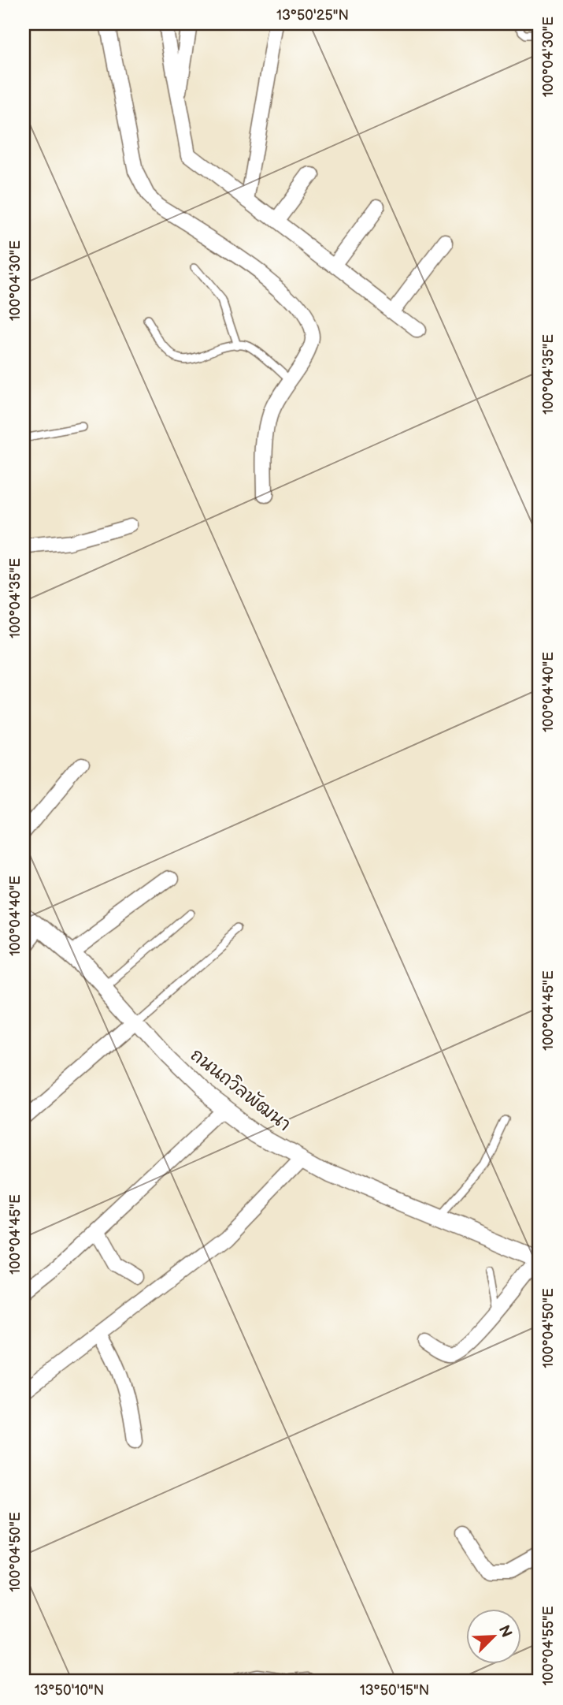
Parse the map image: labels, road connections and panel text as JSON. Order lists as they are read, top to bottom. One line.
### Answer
{"streets":{"street":["ถนนถวิลพัฒนา"]},"north":"top right","coordinates":["13°50'25\"N","100°04'30\"E","100°04'35\"E","100°04'40\"E","100°04'45\"E","100°04'50\"E","100°04'55\"E","13°50'10\"N","13°50'15\"N"]}
